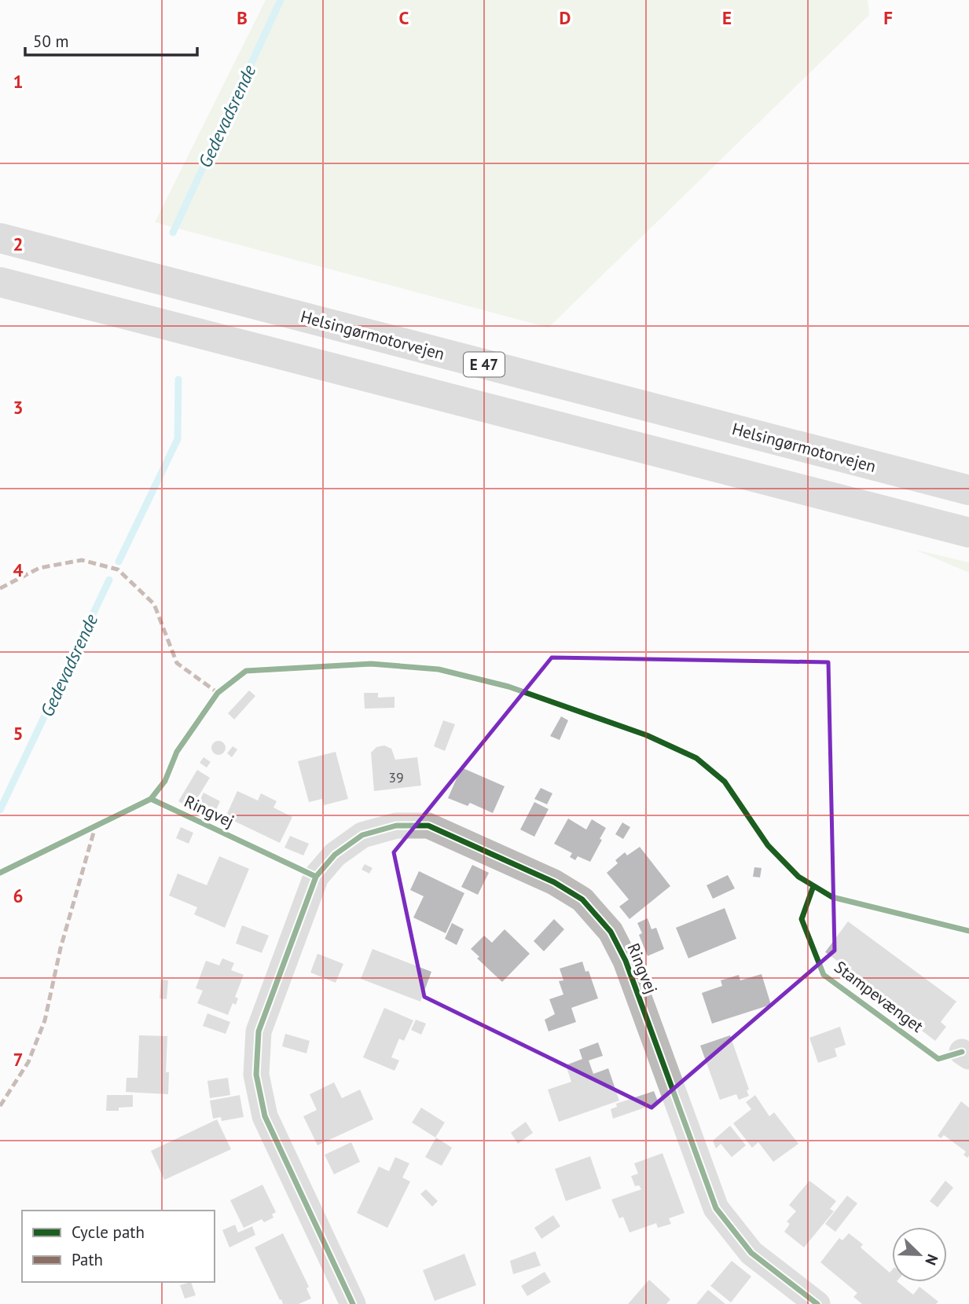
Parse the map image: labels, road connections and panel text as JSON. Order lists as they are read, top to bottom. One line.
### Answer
{"streets":{"highway":["Helsingørmotorvejen","E 47"],"street":["Ringvej"],"cycle path":["Stampevænget"]},"water":["Gedevadsrende"],"house_numbers":["39"],"legend":["Cycle path","Path"],"scale_bar":"50 m","north":"bottom right","grid":{"columns":["B","C","D","E","F"],"rows":["1","2","3","4","5","6","7"]}}
